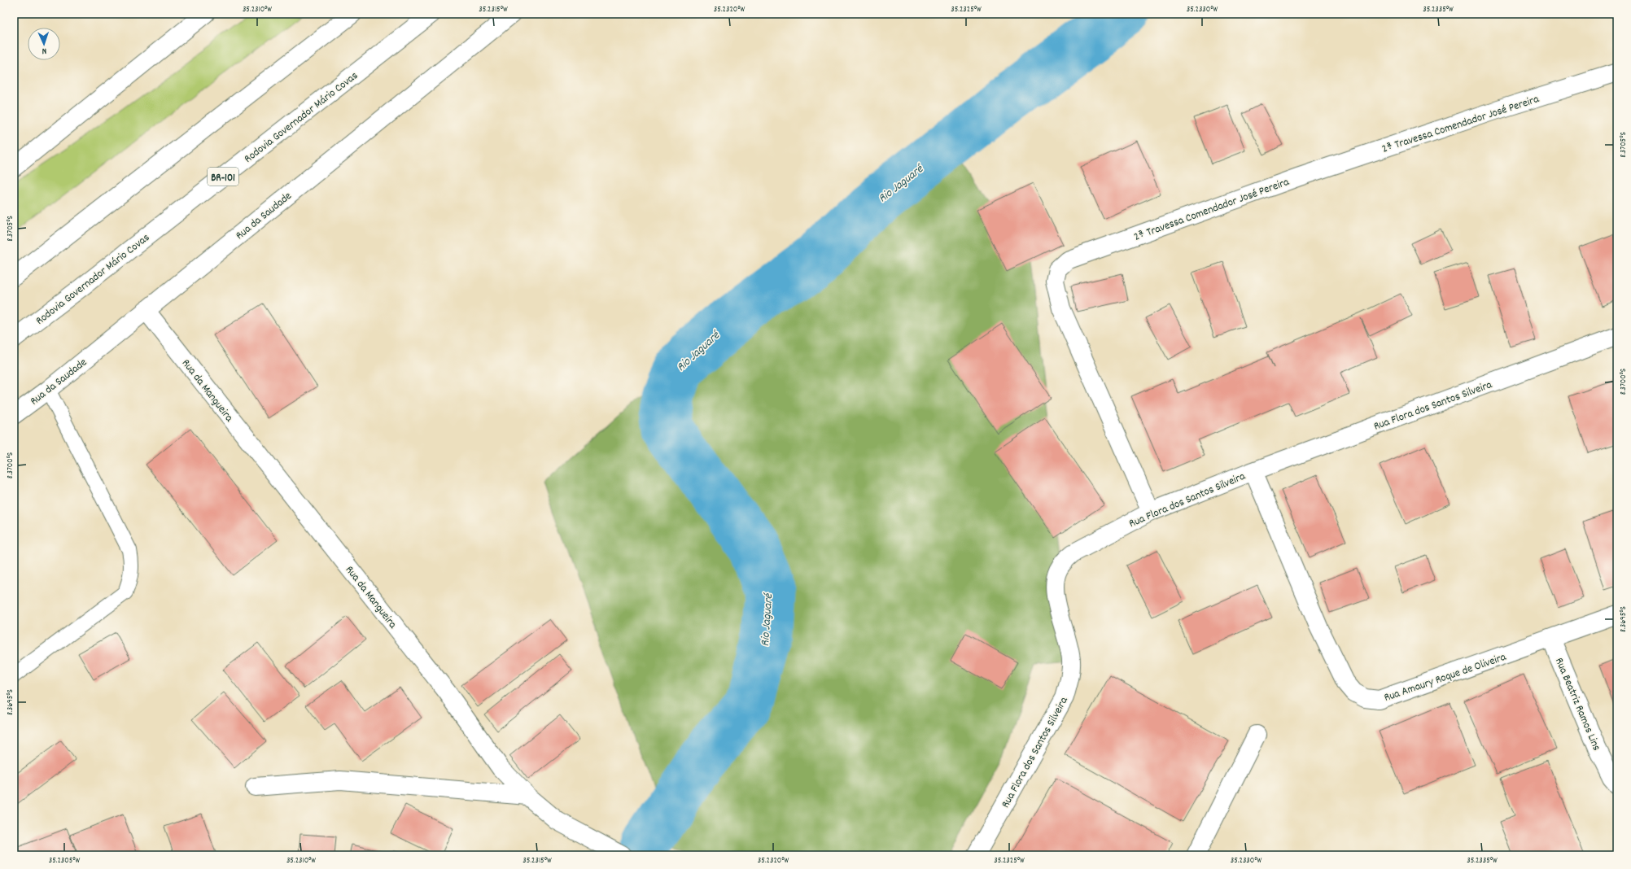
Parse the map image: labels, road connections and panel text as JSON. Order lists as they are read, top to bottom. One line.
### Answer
{"streets":{"main road":["Rodovia Governador Mário Covas","2ª Travessa Comendador José Pereira","BR-101","Rua da Saudade","Rua da Mangueira","Rua Flora dos Santos Silveira","Rua Amaury Roque de Oliveira","Rua Beatriz Ramos Lins"]},"crossings":[["2ª Travessa Comendador José Pereira","Rua Flora dos Santos Silveira"],["Rua da Saudade","Rua da Mangueira"],["Rua Flora dos Santos Silveira","Rua Amaury Roque de Oliveira"],["Rua Amaury Roque de Oliveira","Rua Beatriz Ramos Lins"]],"water":["Rio Jaguaré"],"north":"bottom","coordinates":["35.2310°W","35.2315°W","35.2320°W","35.2325°W","35.2330°W","35.2335°W","8.3705°S","8.3700°S","8.3695°S","35.2305°W"]}
